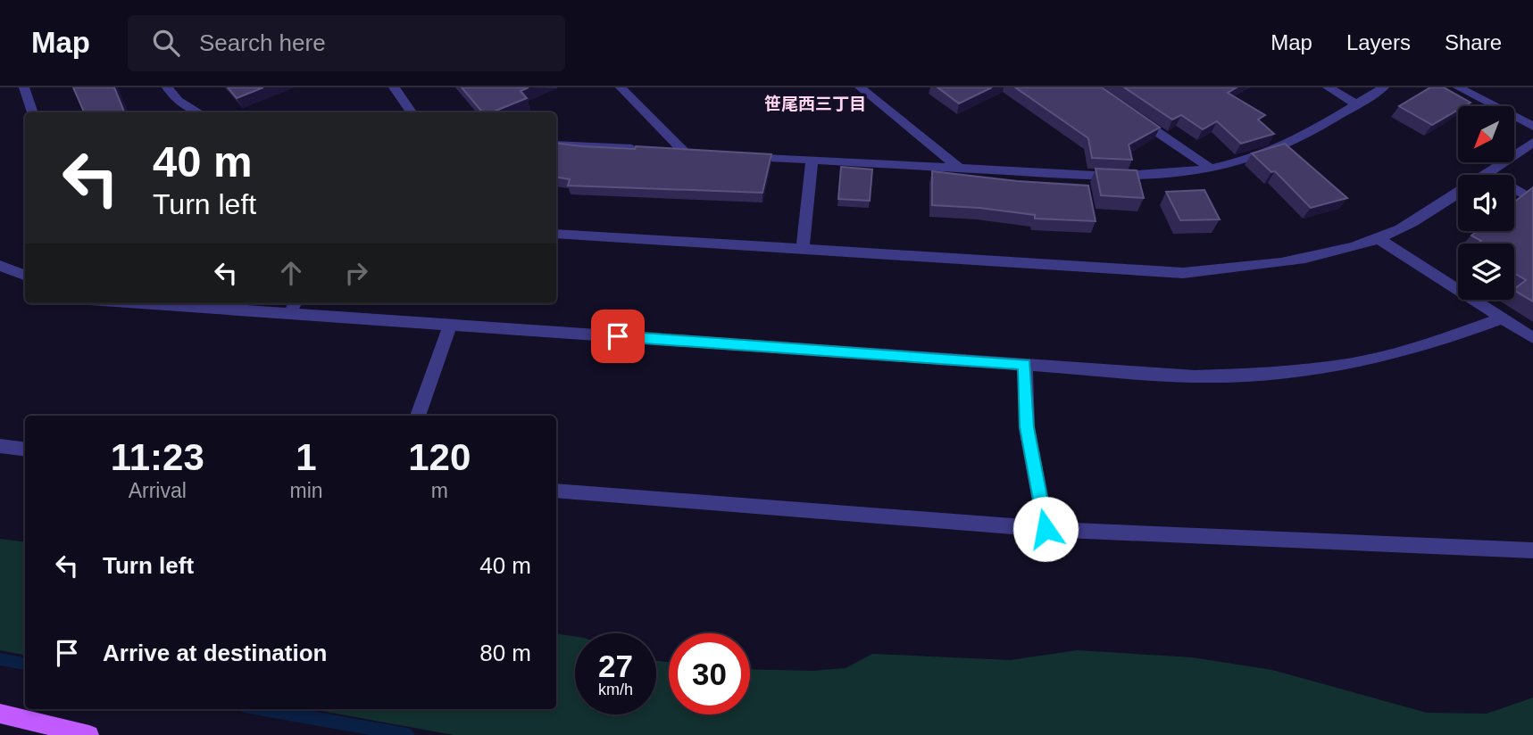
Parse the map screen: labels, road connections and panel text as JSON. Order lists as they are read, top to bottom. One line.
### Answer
{"districts":["笹尾西三丁目"],"north":"bottom left","page":{"header":"Map","search":"Search here","nav":["Map","Layers","Share"],"turn":["40 m","Turn left"],"eta":["11:23","Arrival","1","min","120","m"],"list":[{"name":"Turn left","value":"40 m"},{"name":"Arrive at destination","value":"80 m"}],"speed":"27 km/h","limit":"30"}}
